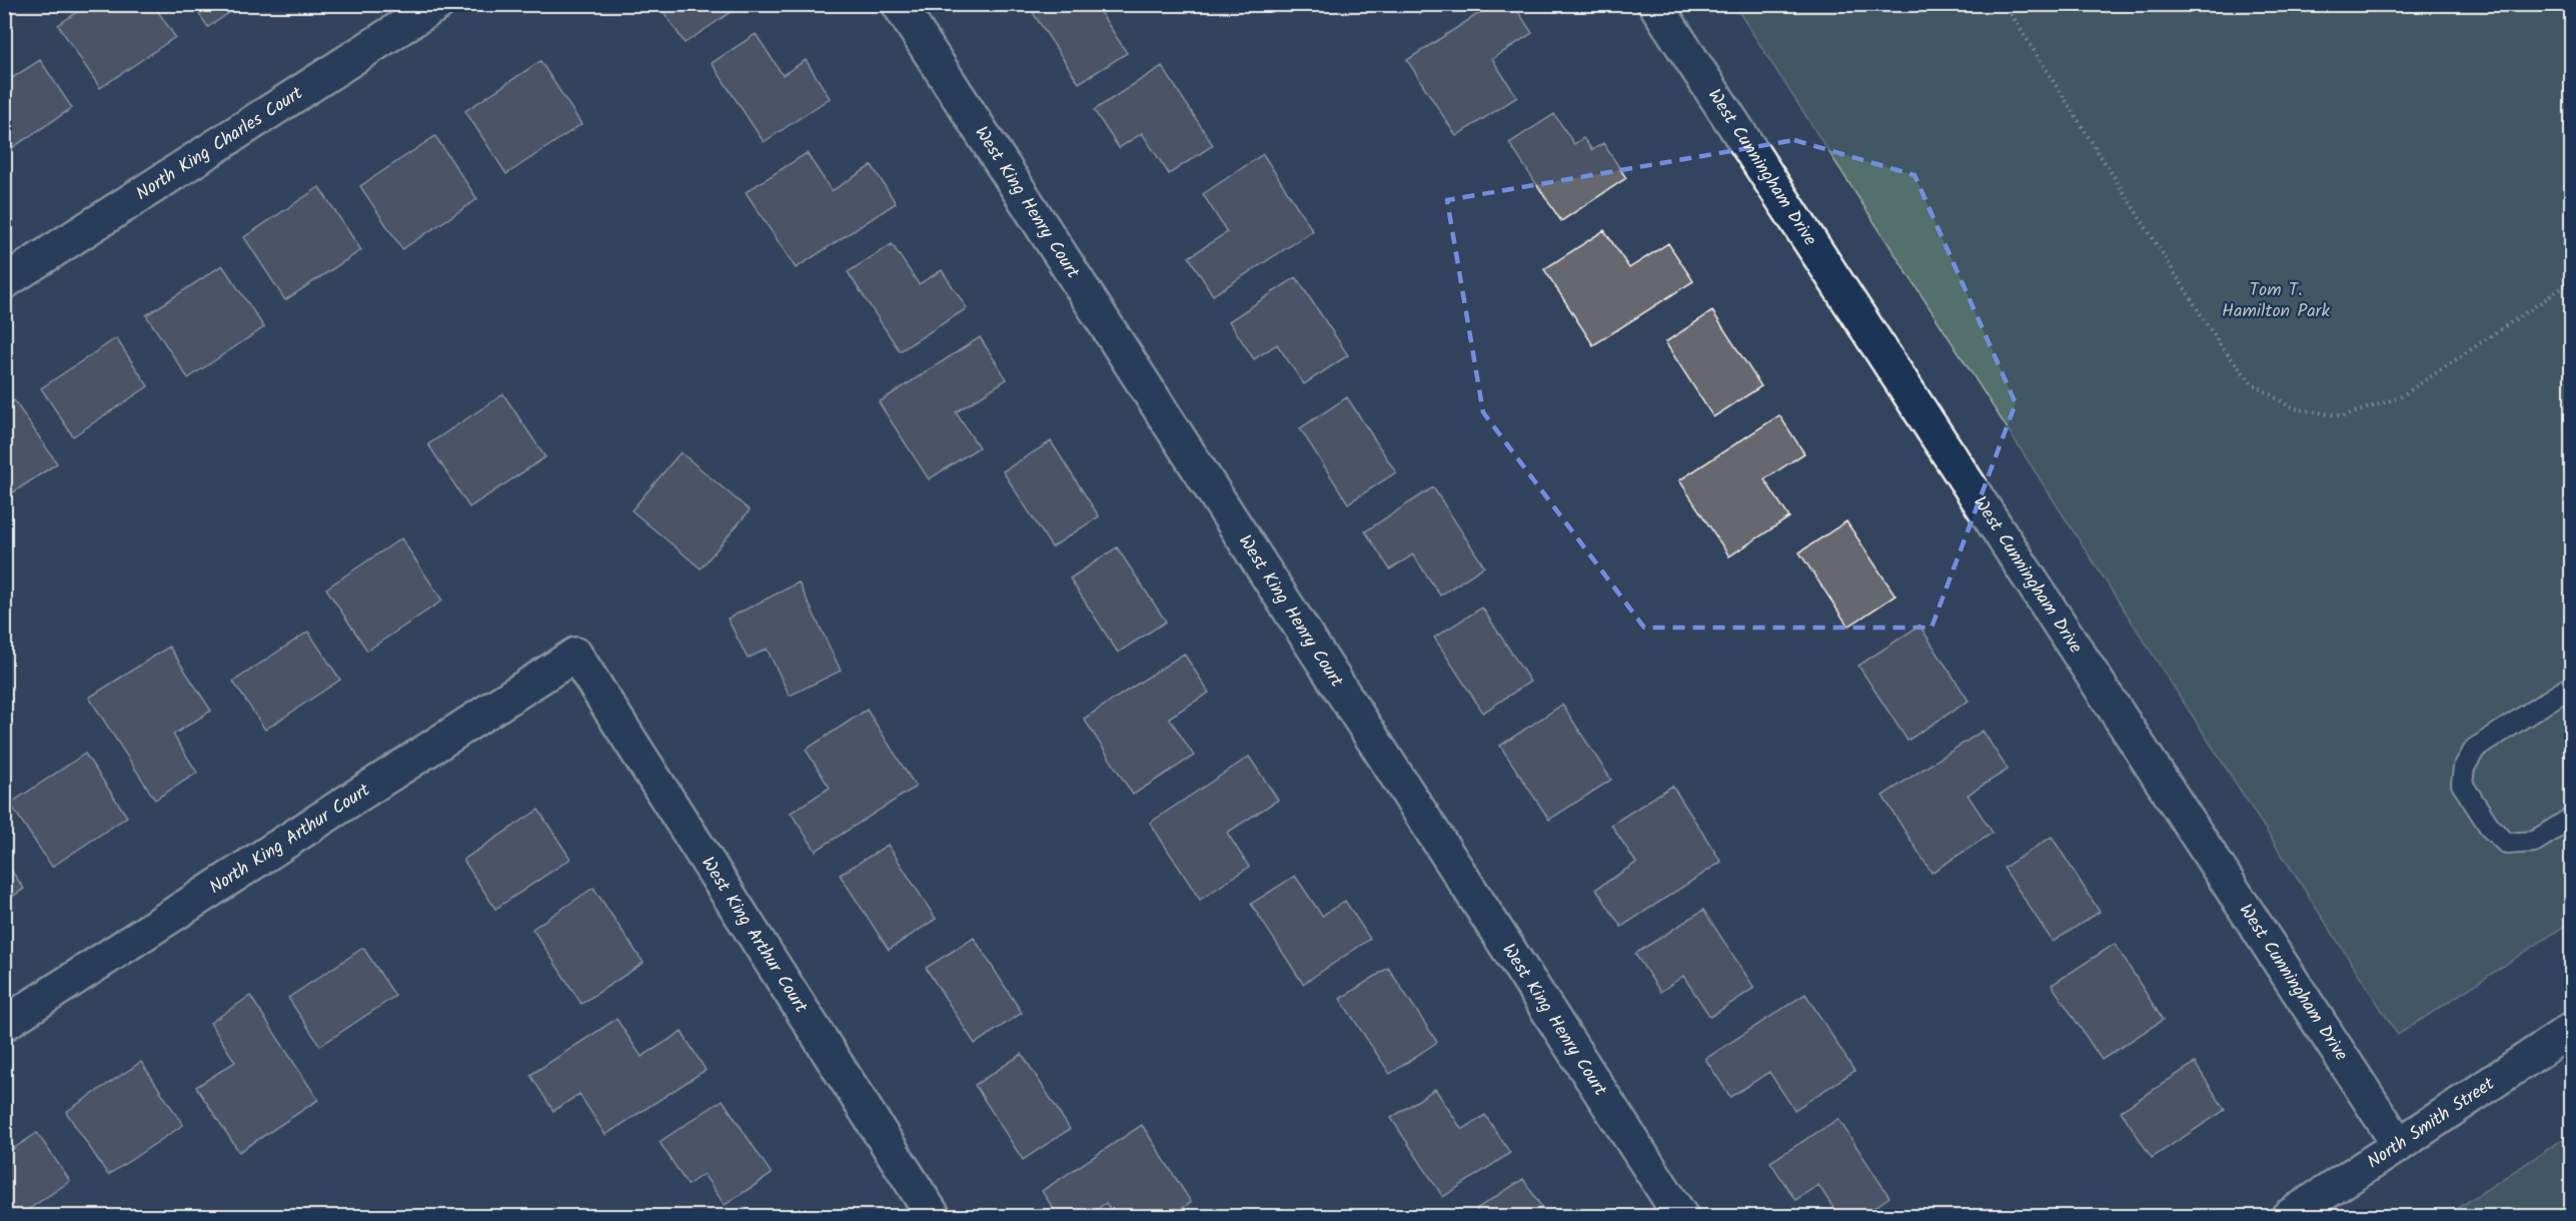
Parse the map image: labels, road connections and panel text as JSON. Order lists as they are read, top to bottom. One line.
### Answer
{"streets":{"street":["North King Charles Court","West Cunningham Drive","West King Henry Court","North King Arthur Court","West King Arthur Court","North Smith Street"]},"crossings":[["West Cunningham Drive","North Smith Street"],["North King Arthur Court","West King Arthur Court"]],"parks":["Tom T. Hamilton Park"]}
